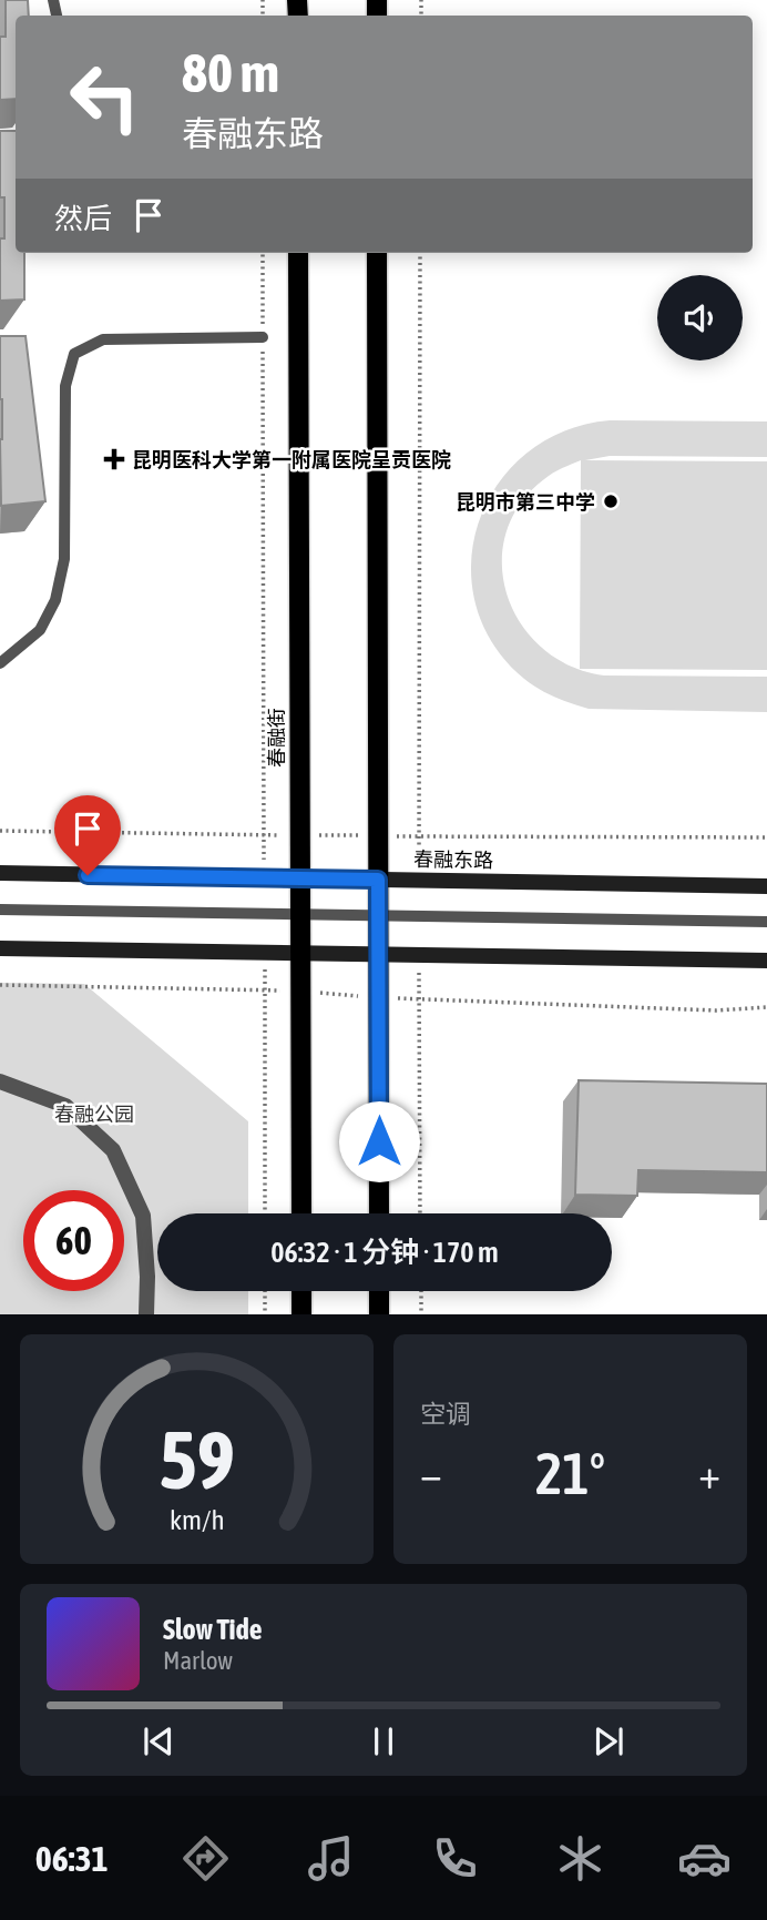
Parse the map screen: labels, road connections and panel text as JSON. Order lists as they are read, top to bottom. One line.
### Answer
{"streets":{"main road":["春融街","春融东路"]},"crossings":[["春融街","春融东路"]],"parks":["春融公园"],"places":{"health":["昆明医科大学第一附属医院呈贡医院"],"other":["昆明市第三中学"]},"page":{"turn":["80 m","春融东路"],"then":"然后","limit":"60","trip":"06:32 · 1 分钟 · 170 m","tile":"空调","heat":["−","21°","+"],"song":["Slow Tide","Marlow"],"tabs":"06:31","gauge":["59","km/h"]}}
